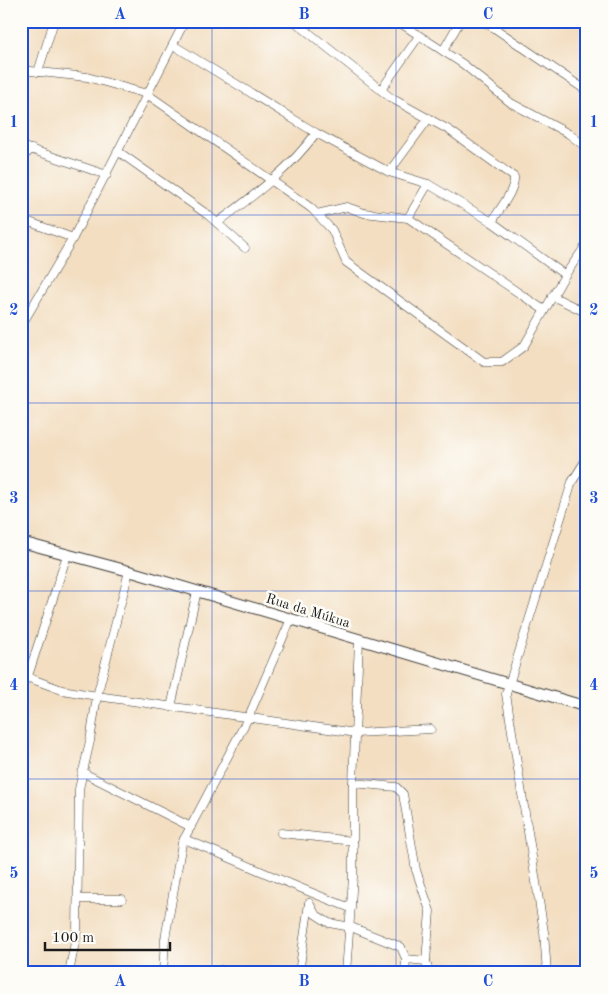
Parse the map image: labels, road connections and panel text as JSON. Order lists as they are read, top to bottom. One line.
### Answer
{"streets":{"street":["Rua da Múkua"]},"scale_bar":"100 m","grid":{"columns":["A","B","C"],"rows":["1","2","3","4","5"]}}
